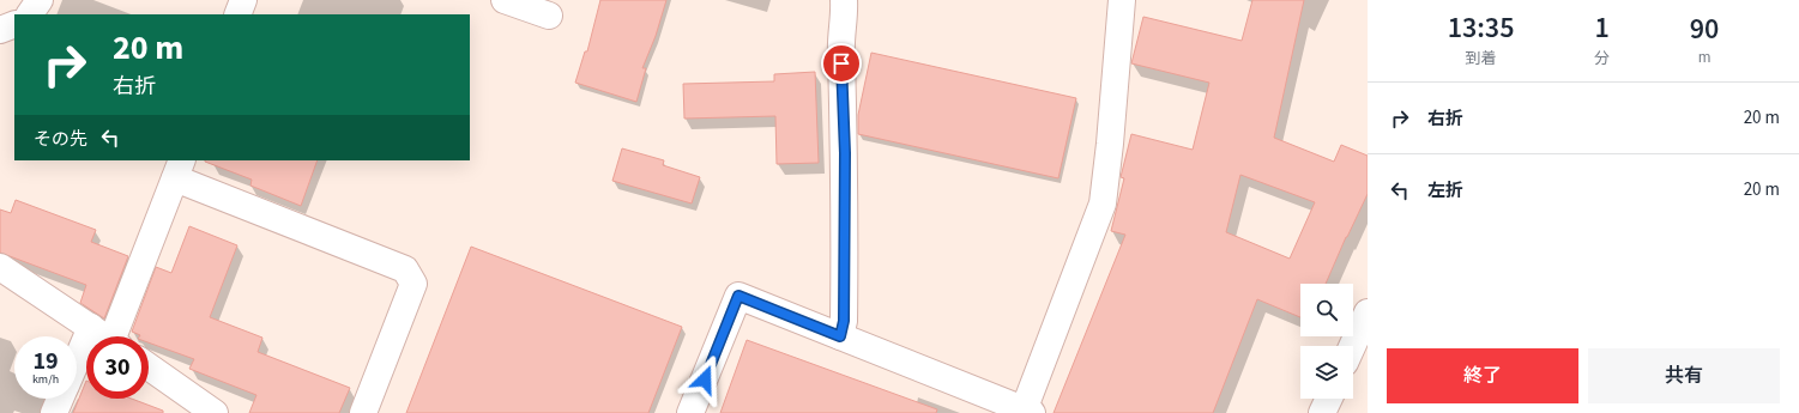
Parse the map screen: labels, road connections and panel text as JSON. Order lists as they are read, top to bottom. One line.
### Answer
{"page":{"eta":["13:35","到着","1","分","90","m"],"turn":["20 m","右折"],"list":[{"name":"右折","value":"20 m"},{"name":"左折","value":"20 m"}],"then":"その先","speed":"19 km/h","limit":"30","buttons":["終了","共有"]}}
